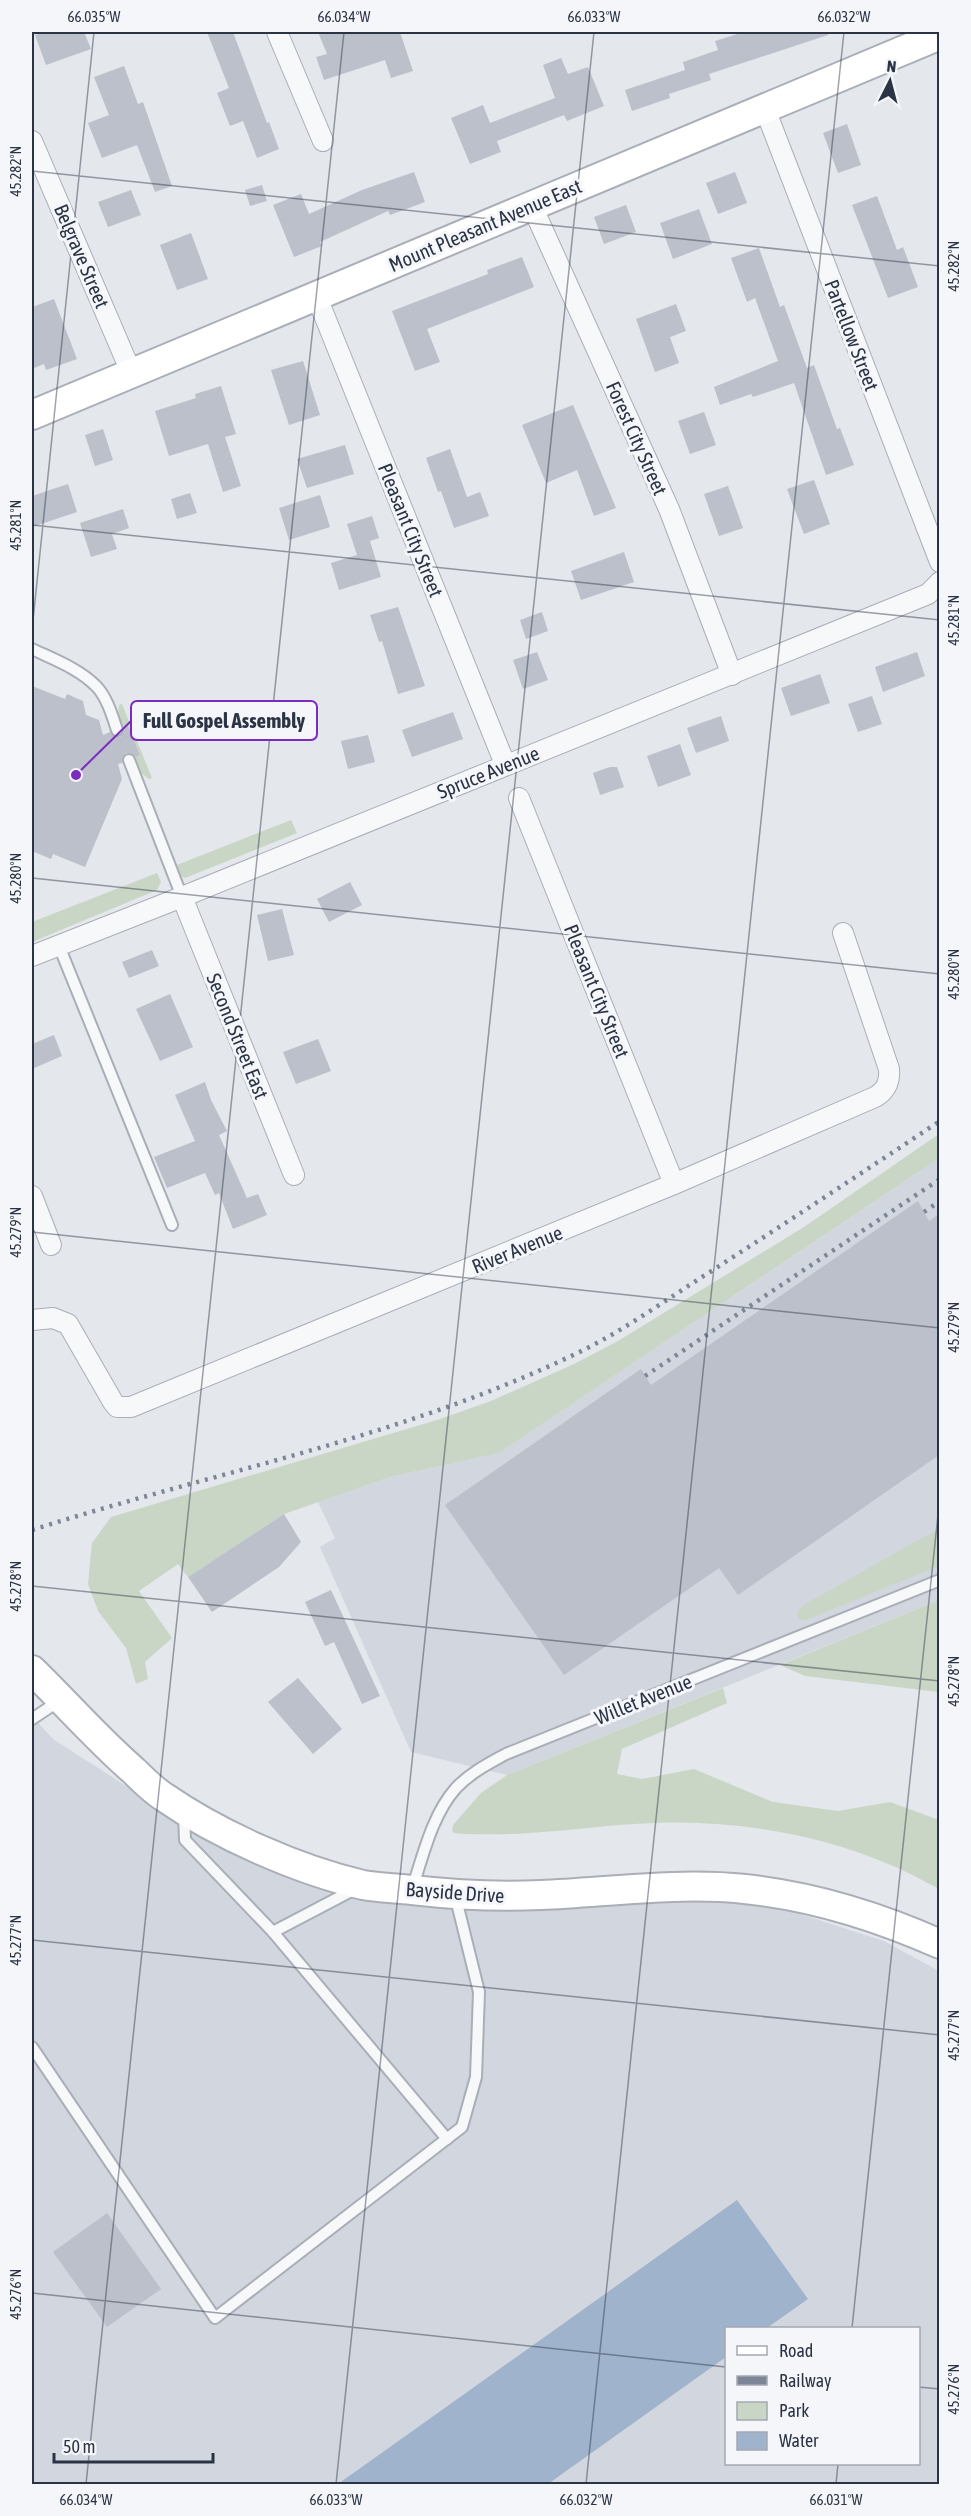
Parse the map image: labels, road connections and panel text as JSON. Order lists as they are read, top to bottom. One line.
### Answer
{"streets":{"main road":["Mount Pleasant Avenue East","Bayside Drive"],"street":["Belgrave Street","Partellow Street","Forest City Street","Pleasant City Street","Spruce Avenue","Second Street East","River Avenue"],"lane":["Willet Avenue"]},"crossings":[["Mount Pleasant Avenue East","Belgrave Street"],["Mount Pleasant Avenue East","Partellow Street"],["Mount Pleasant Avenue East","Forest City Street"],["Mount Pleasant Avenue East","Pleasant City Street"],["Forest City Street","Spruce Avenue"],["Pleasant City Street","Spruce Avenue"],["Pleasant City Street","River Avenue"],["Spruce Avenue","Second Street East"],["Willet Avenue","Bayside Drive"]],"places":["Full Gospel Assembly"],"legend":["Road","Railway","Park","Water"],"scale_bar":"50 m","north":"top","coordinates":["66.035°W","66.034°W","66.033°W","66.032°W","45.282°N","45.281°N","45.280°N","45.279°N","45.278°N","45.277°N","45.276°N","66.031°W"]}
